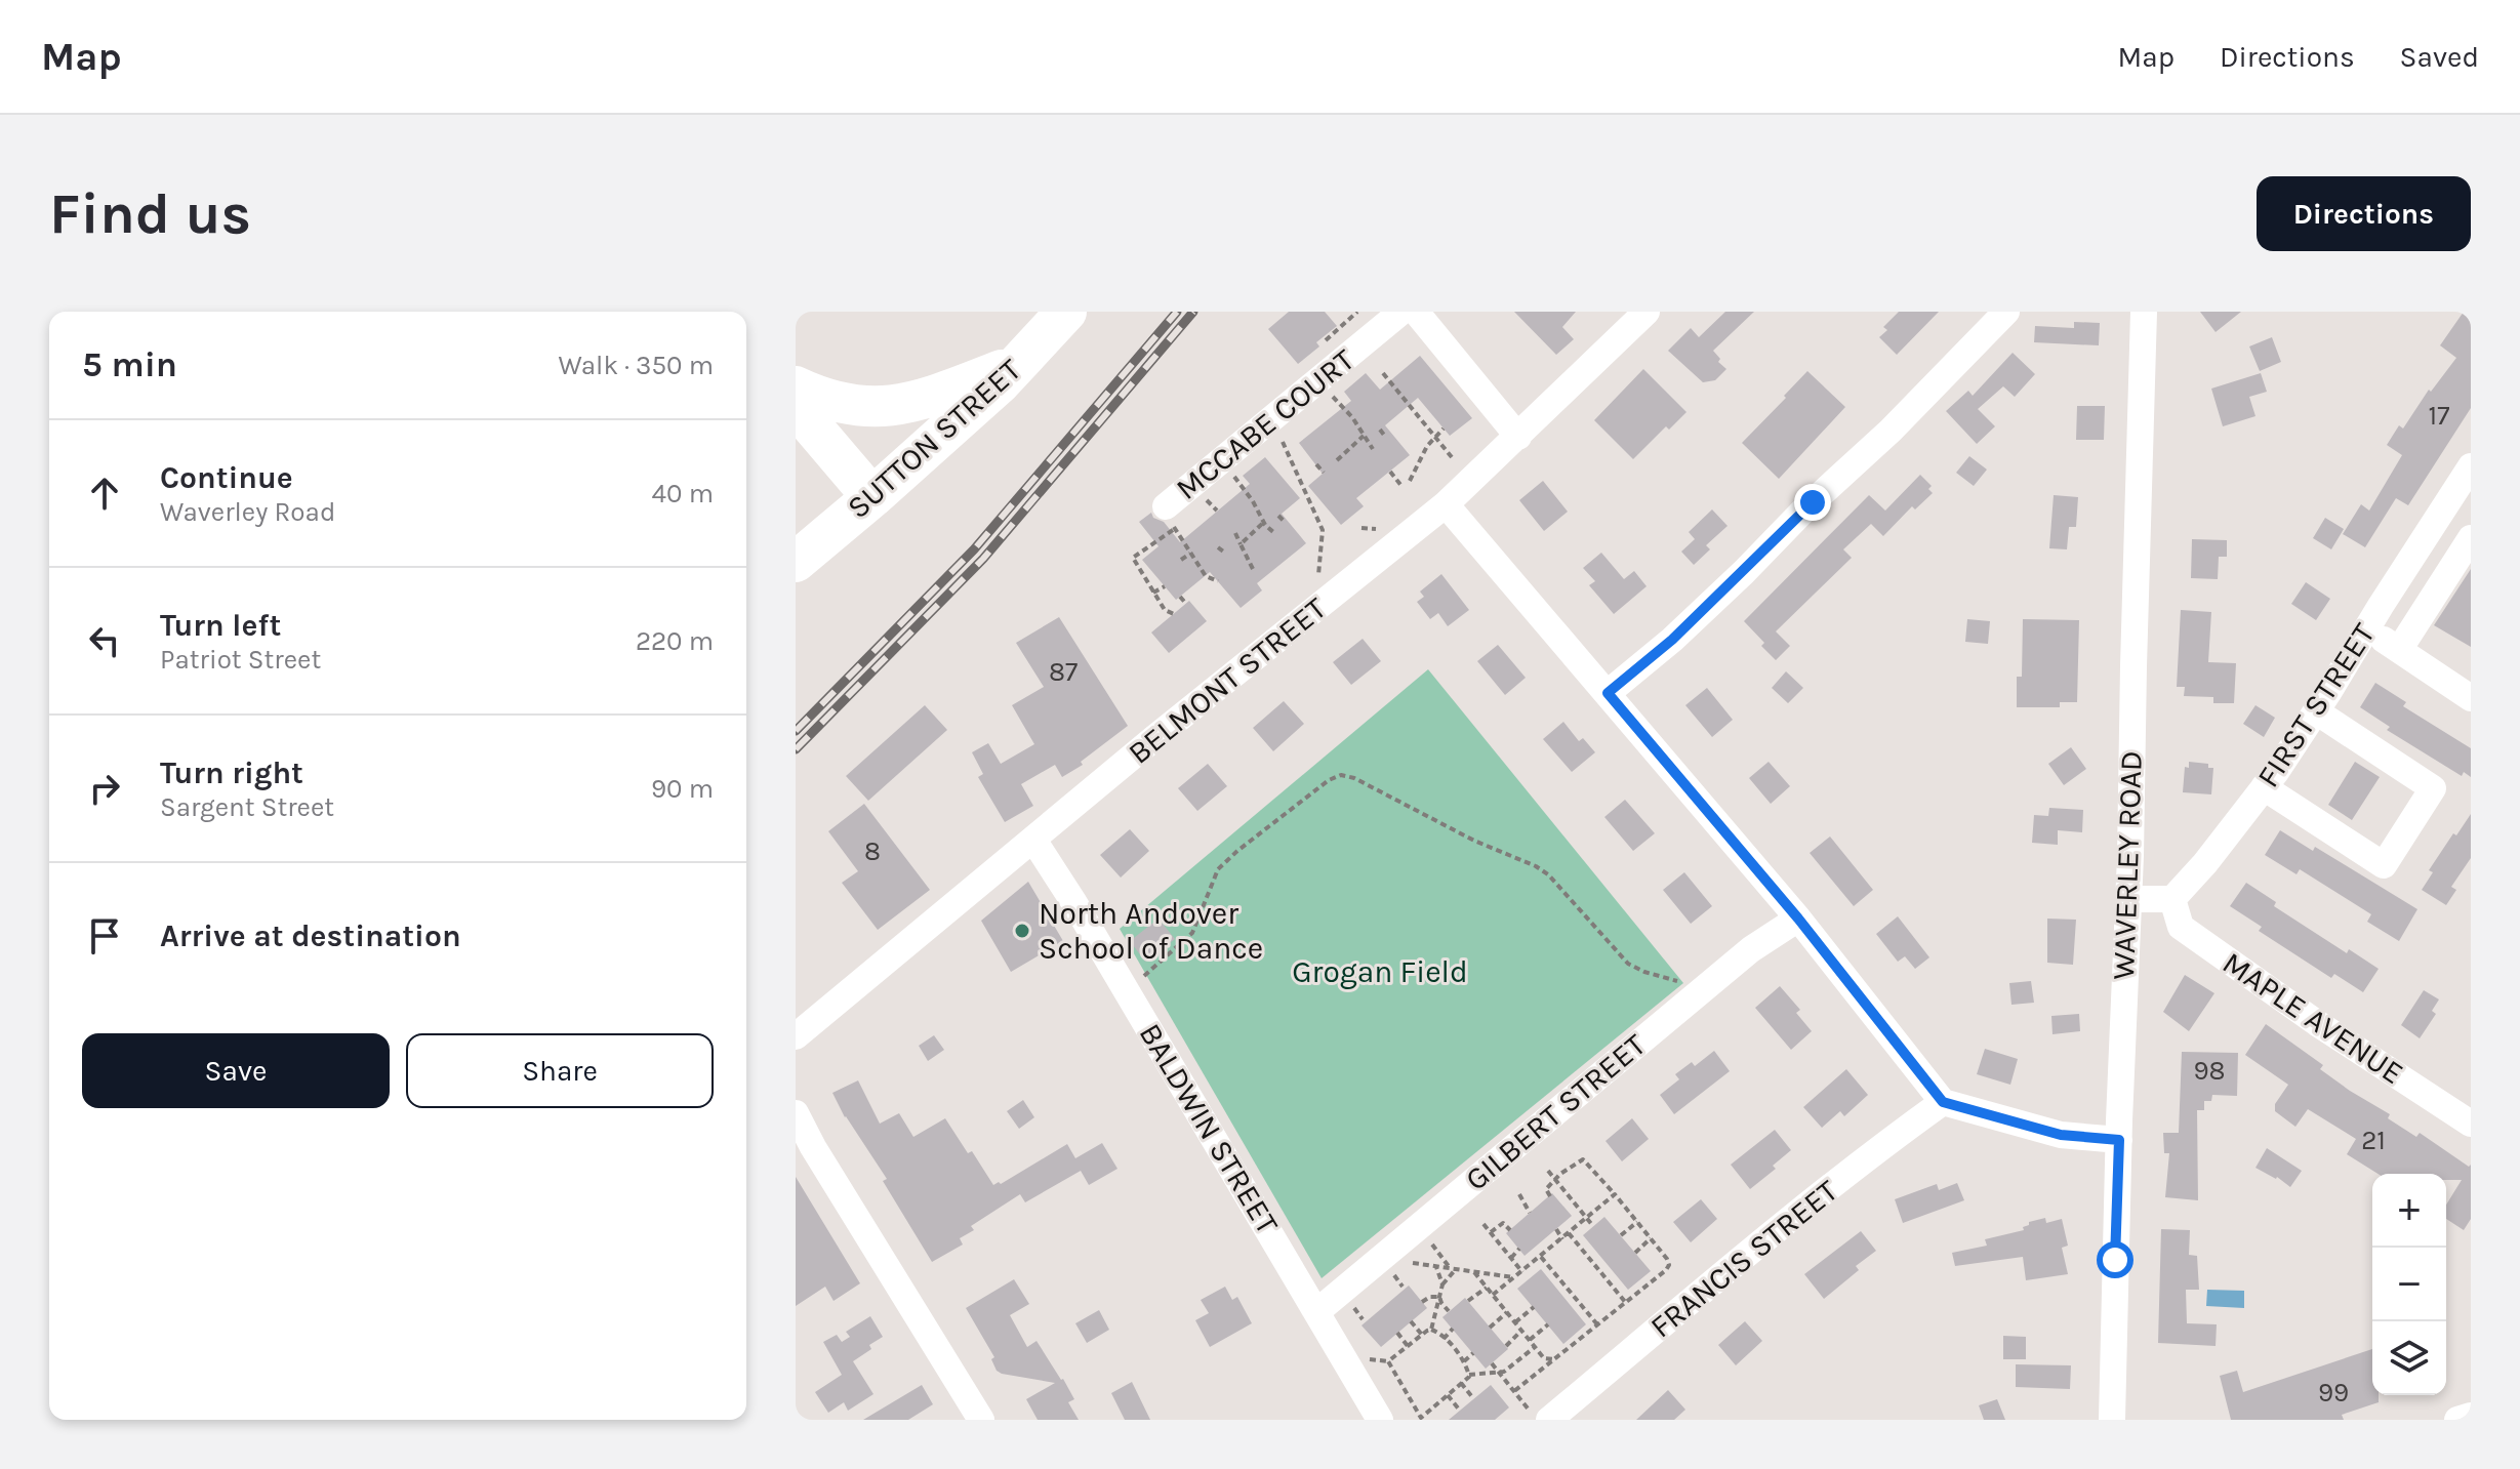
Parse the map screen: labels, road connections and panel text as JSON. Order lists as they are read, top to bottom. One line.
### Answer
{"streets":{"highway":["SUTTON STREET"],"street":["MCCABE COURT","BELMONT STREET","FIRST STREET","WAVERLEY ROAD","MAPLE AVENUE","GILBERT STREET","BALDWIN STREET","FRANCIS STREET"]},"crossings":[["BELMONT STREET","BALDWIN STREET"],["FIRST STREET","MAPLE AVENUE"],["GILBERT STREET","BALDWIN STREET"]],"parks":["Grogan Field"],"places":["North Andover School of Dance"],"house_numbers":["17","87","8","98","21","99"],"page":{"header":"Map","nav":["Map","Directions","Saved"],"buttons":["Directions",["Save","Share"]],"title":"Find us","heading":["5 min","Walk · 350 m"],"list":[["Continue","Waverley Road","40 m"],["Turn left","Patriot Street","220 m"],["Turn right","Sargent Street","90 m"],"Arrive at destination"],"map_buttons":["+","−"]}}
